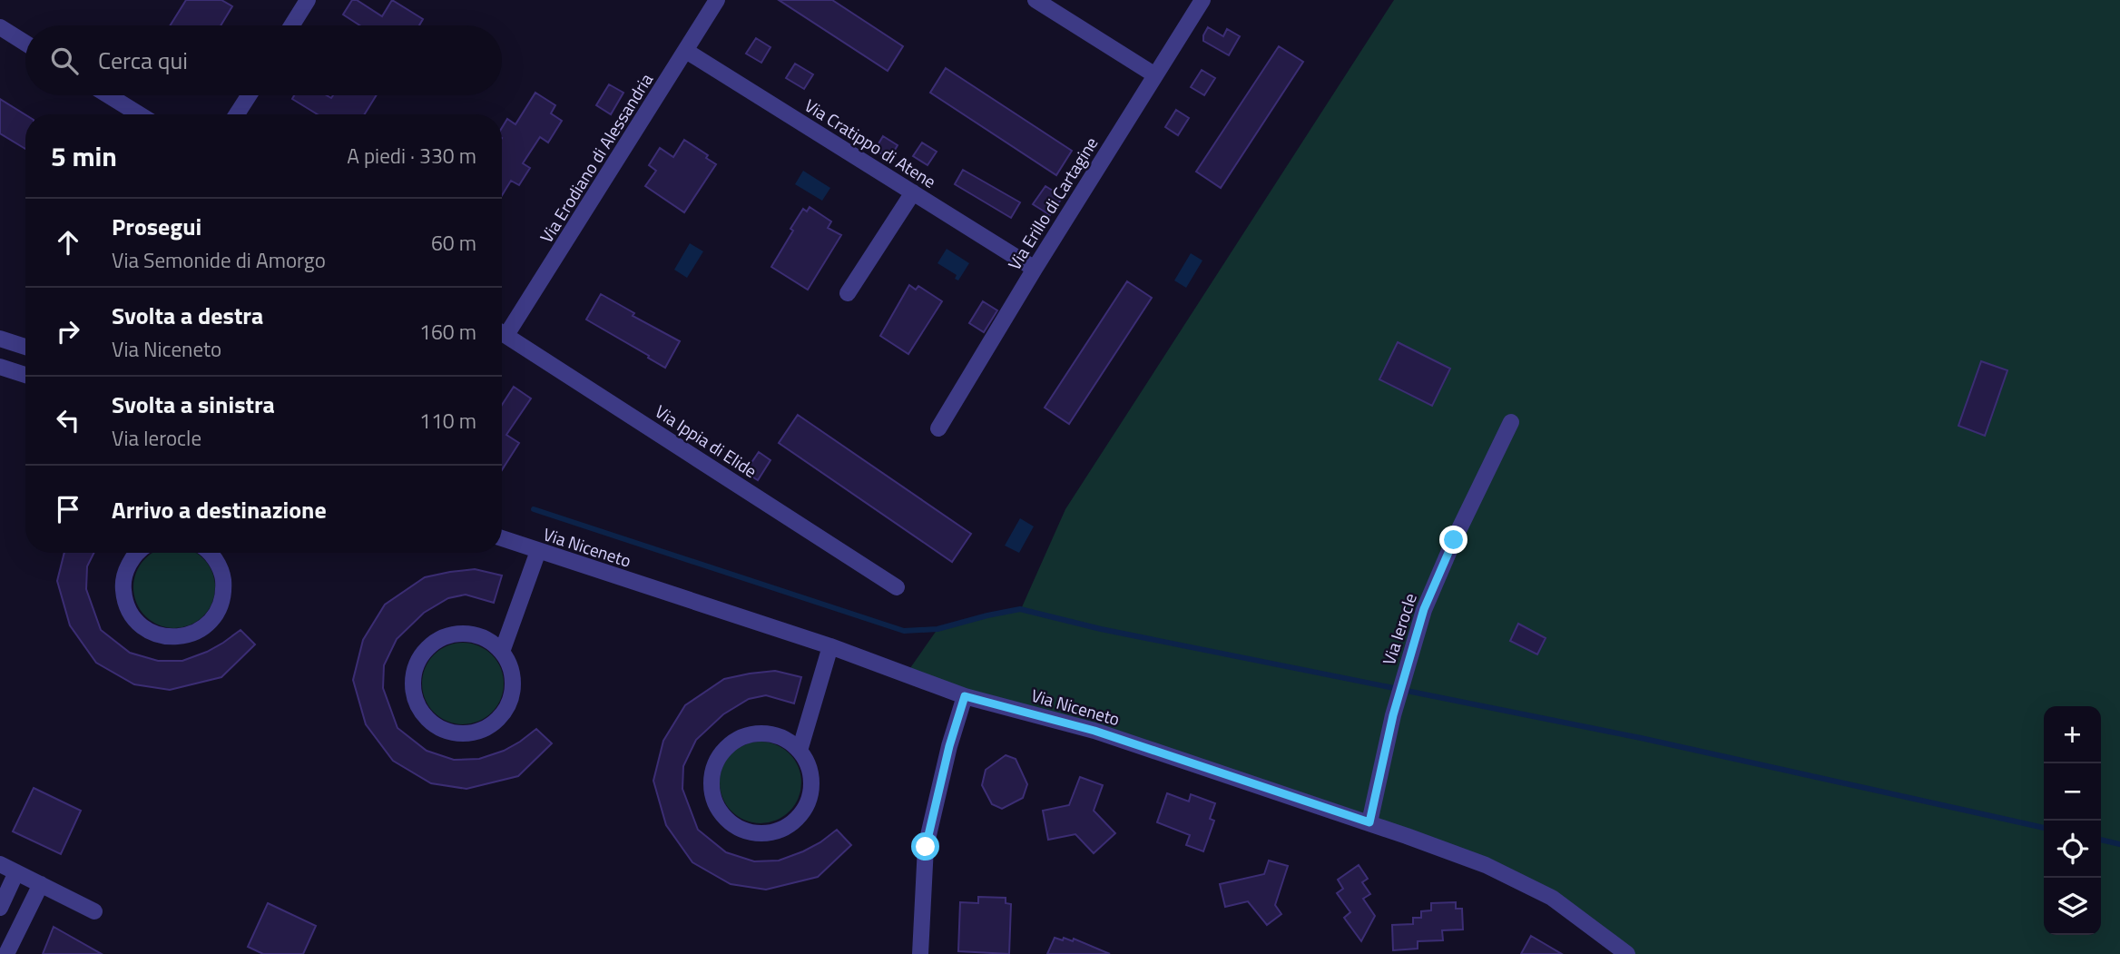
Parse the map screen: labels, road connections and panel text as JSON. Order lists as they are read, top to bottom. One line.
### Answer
{"streets":{"street":["Via Cratippo di Atene","Via Erodiano di Alessandria","Via Erillo di Cartagine","Via Ippia di Elide","Via Niceneto","Via Ierocle"]},"crossings":[["Via Cratippo di Atene","Via Erodiano di Alessandria"],["Via Cratippo di Atene","Via Erillo di Cartagine"],["Via Niceneto","Via Ierocle"]],"page":{"search":"Cerca qui","heading":["5 min","A piedi · 330 m"],"list":[["Prosegui","Via Semonide di Amorgo","60 m"],["Svolta a destra","Via Niceneto","160 m"],["Svolta a sinistra","Via Ierocle","110 m"],"Arrivo a destinazione"],"map_buttons":["+","−"]}}
